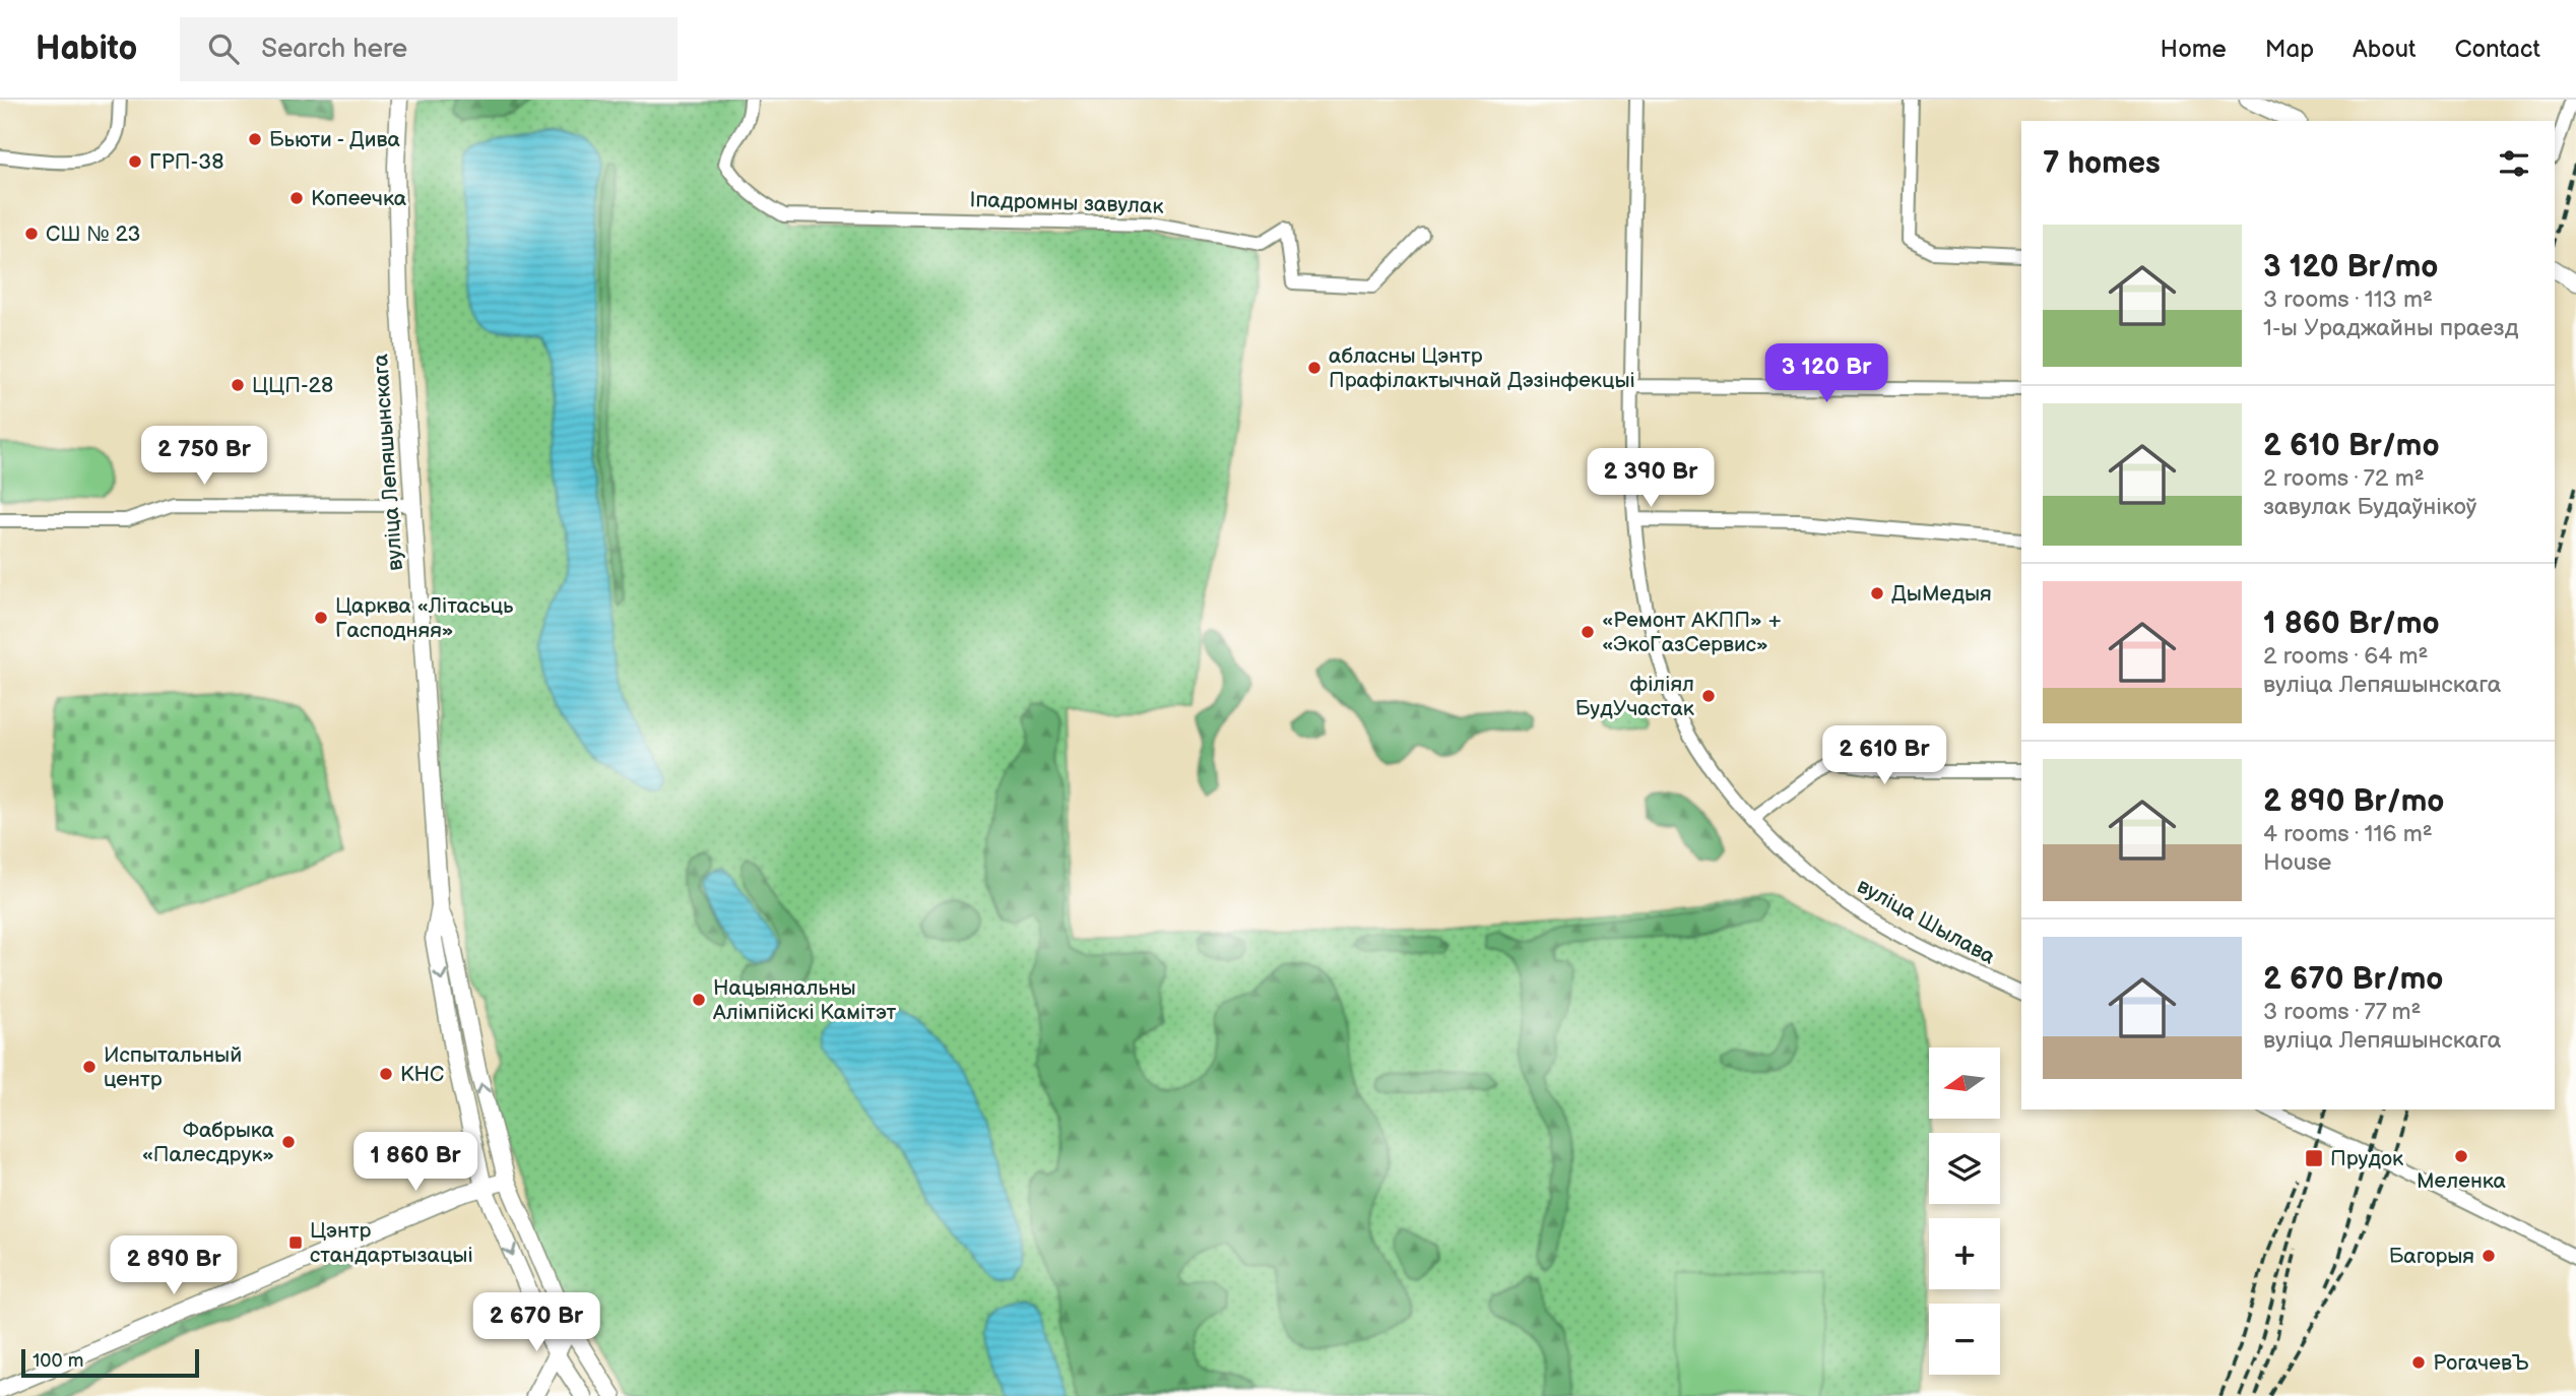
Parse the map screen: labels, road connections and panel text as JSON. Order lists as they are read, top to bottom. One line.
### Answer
{"streets":{"main road":["вуліца Лепяшынскага"],"street":["Іпадромны завулак","вуліца Шылава"]},"places":{"other":["Бьюти - Дива","ГРП-38","Копеечка","СШ № 23","абласны Цэнтр Прафілактычнай Дэзінфекцыі","ЦЦП-28","ДыМедыя","Царква «Літасьць Гасподняя»","«Ремонт АКПП» + «ЭкоГазСервис»","філіял БудУчастак","Нацыянальны Алімпійскі Камітэт","Испытальный центр","КНС","Фабрыка «Палесдрук»","Меленка","Багорыя","РогачевЪ"],"transit":["Прудок","Цэнтр стандартызацыі"]},"scale_bar":"100 m","north":"left","page":{"header":"Habito","search":"Search here","nav":["Home","Map","About","Contact"],"heading":"7 homes","list":[{"name":"3 120 Br/mo","note":"3 rooms · 113 m² · 1-ы Ураджайны праезд"},{"name":"2 610 Br/mo","note":"2 rooms · 72 m² · завулак Будаўнікоў"},{"name":"1 860 Br/mo","note":"2 rooms · 64 m² · вуліца Лепяшынскага"},{"name":"2 890 Br/mo","note":"4 rooms · 116 m² · House"},{"name":"2 670 Br/mo","note":"3 rooms · 77 m² · вуліца Лепяшынскага"}],"price":["3 120 Br","2 750 Br","2 390 Br","2 610 Br","1 860 Br","2 890 Br","2 670 Br"],"map_buttons":["+","−"],"scale":"100 m"}}
